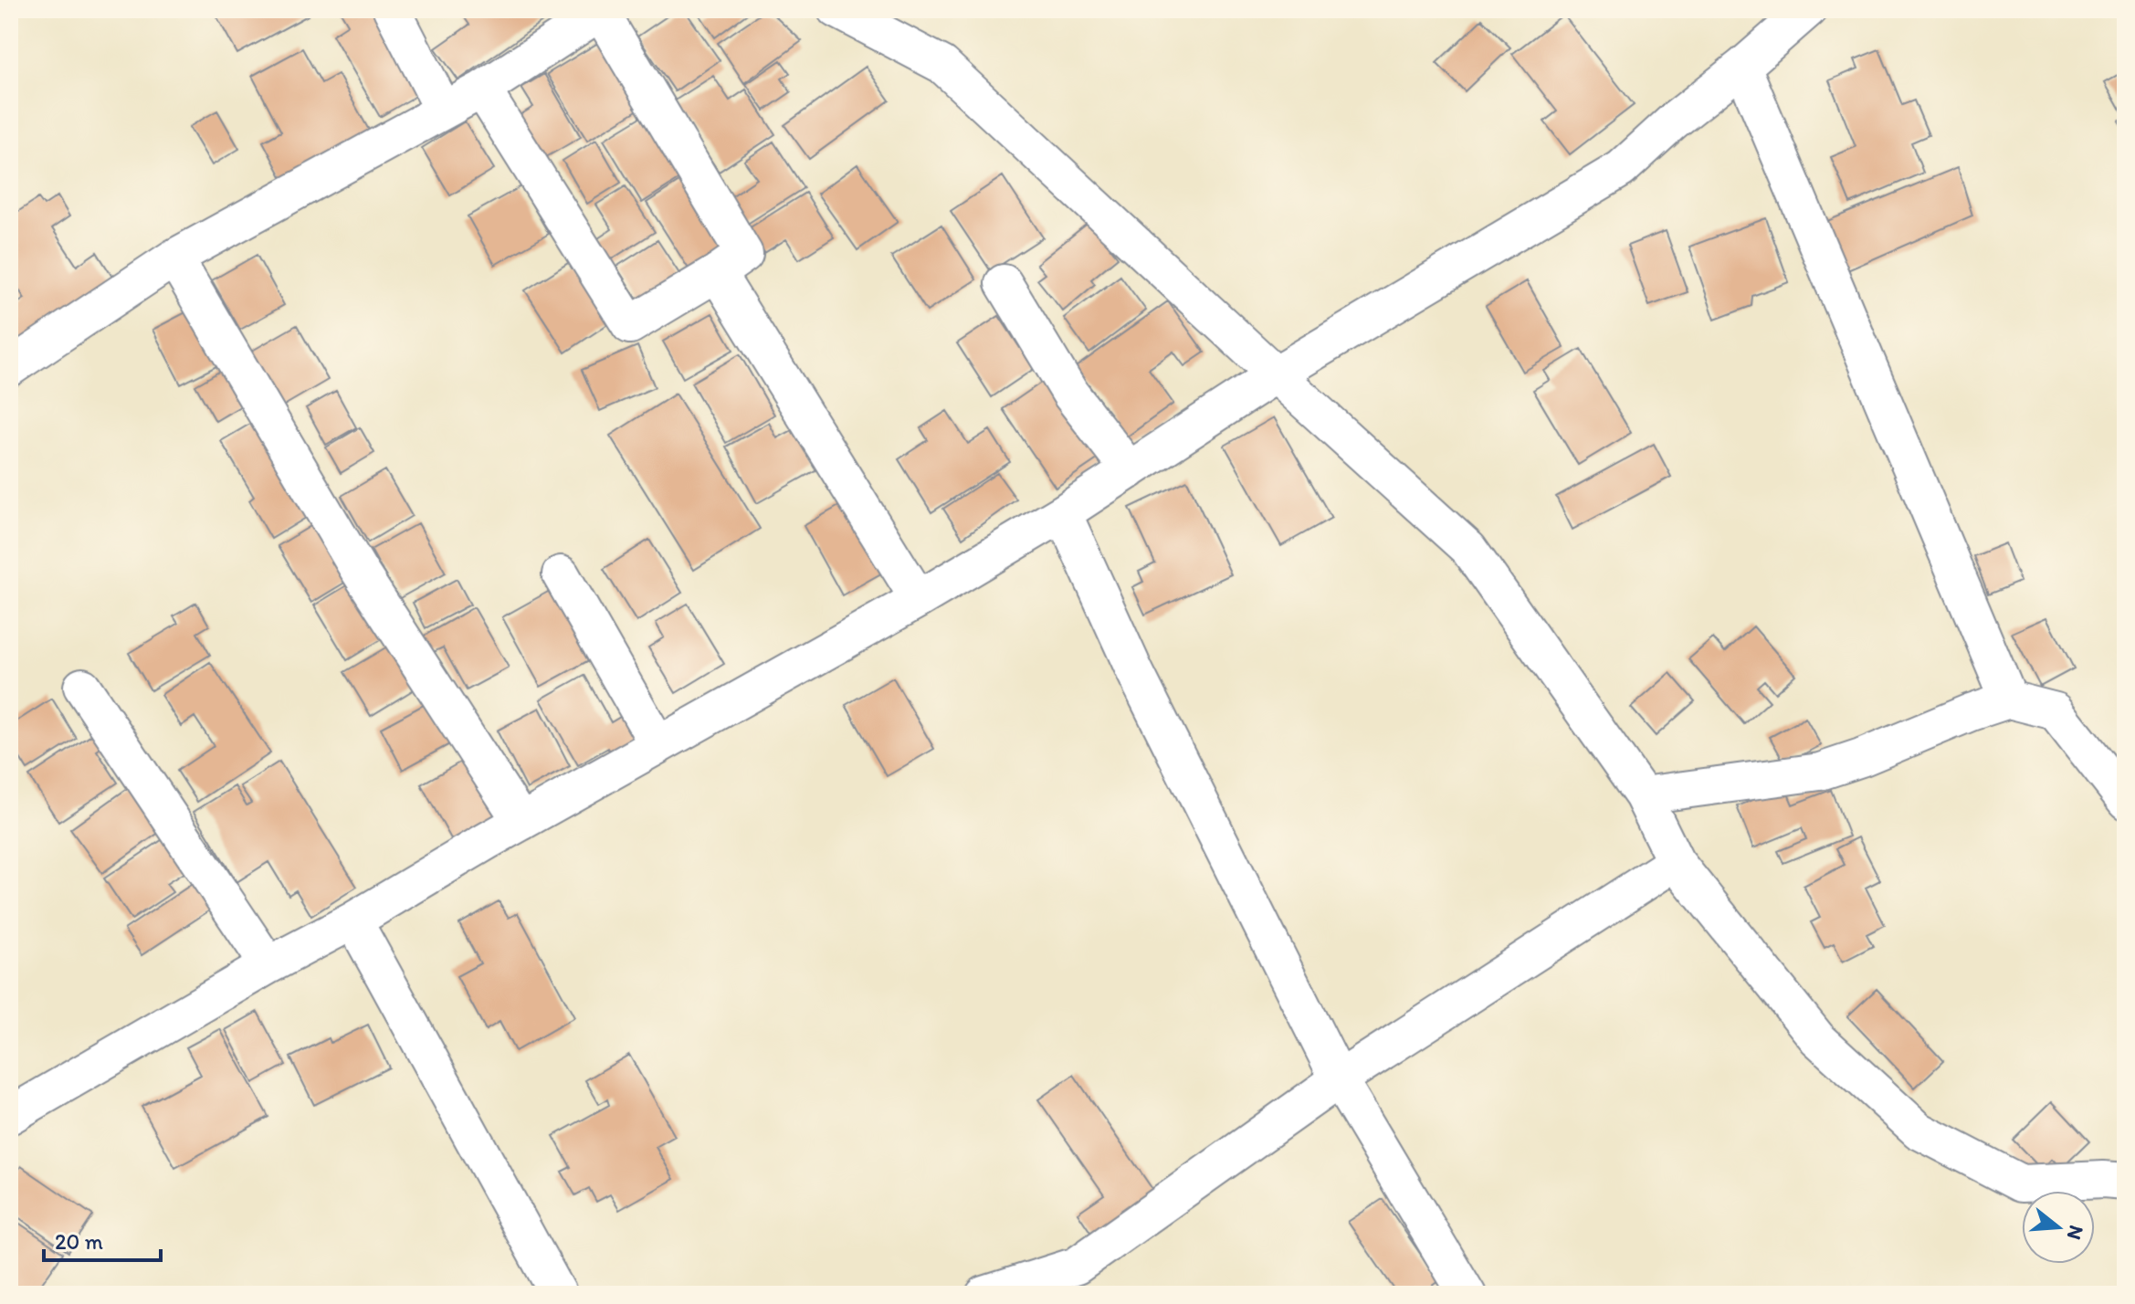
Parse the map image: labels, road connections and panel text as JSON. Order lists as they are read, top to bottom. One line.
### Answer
{"scale_bar":"20 m","north":"right"}
